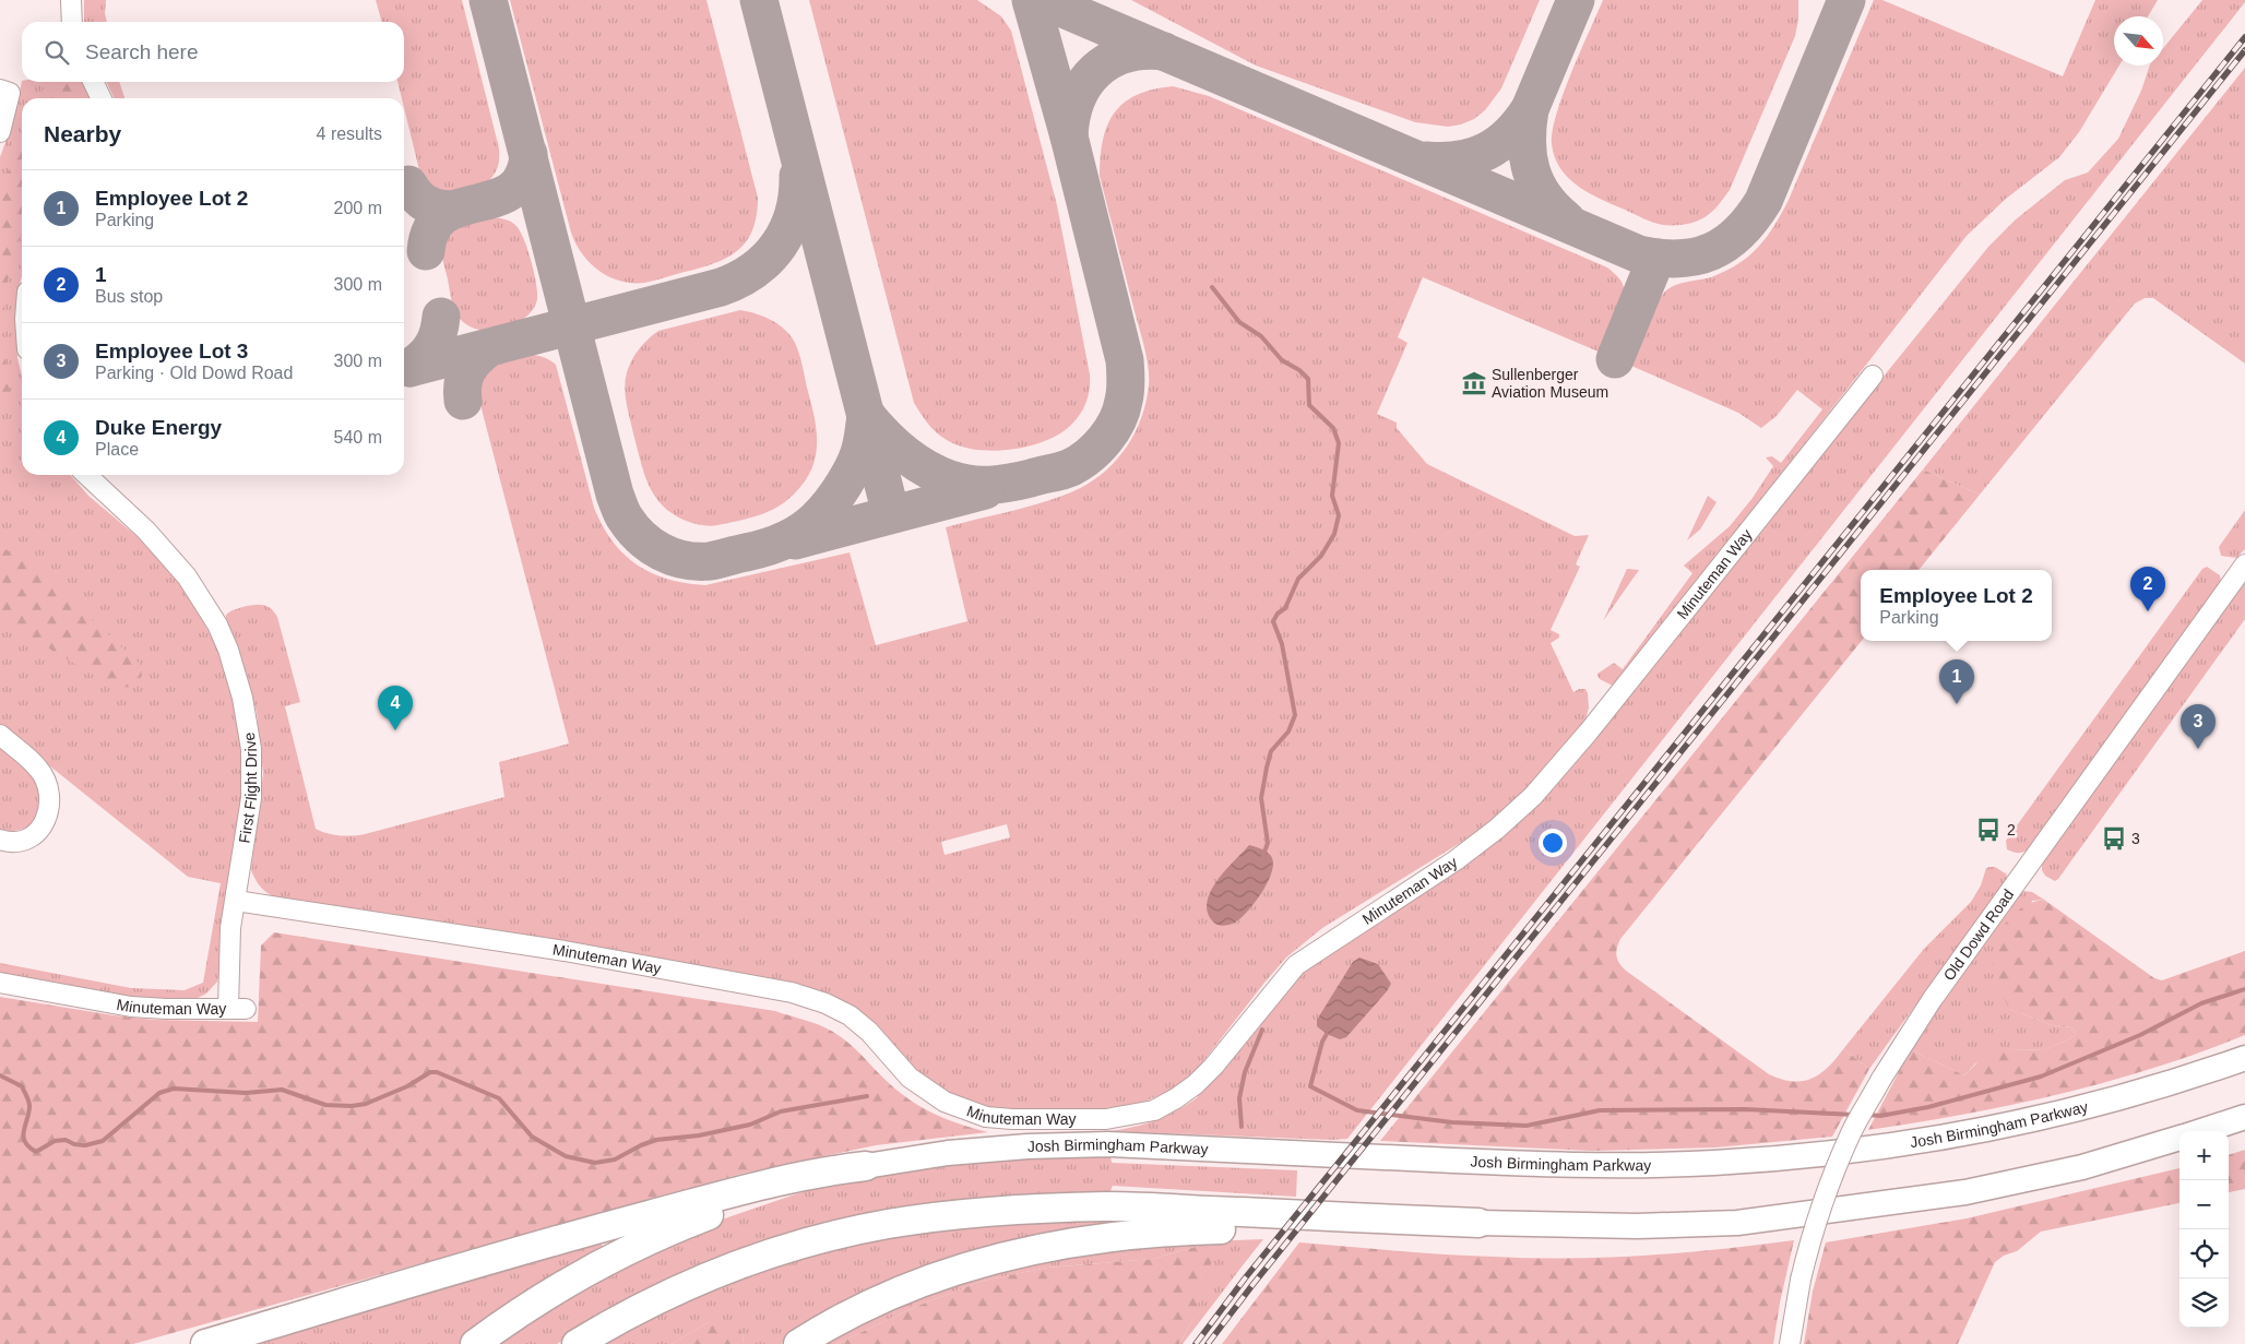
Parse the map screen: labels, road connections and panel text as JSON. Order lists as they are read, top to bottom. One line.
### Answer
{"streets":{"main road":["Josh Birmingham Parkway"],"street":["Minuteman Way","First Flight Drive","Old Dowd Road"]},"crossings":[["Minuteman Way","First Flight Drive"]],"places":{"museum":["Sullenberger Aviation Museum"],"bus stop":["2","3"]},"north":"bottom right","page":{"search":"Search here","heading":["Nearby","4 results"],"list":[{"mark":"1","name":"Employee Lot 2","note":"Parking","value":"200 m"},{"mark":"2","name":"1","note":"Bus stop","value":"300 m"},{"mark":"3","name":"Employee Lot 3","note":"Parking · Old Dowd Road","value":"300 m"},{"mark":"4","name":"Duke Energy","note":"Place","value":"540 m"}],"pins":["2","1","4","3"],"popup":["Employee Lot 2","Parking"],"map_buttons":["+","−"]}}
